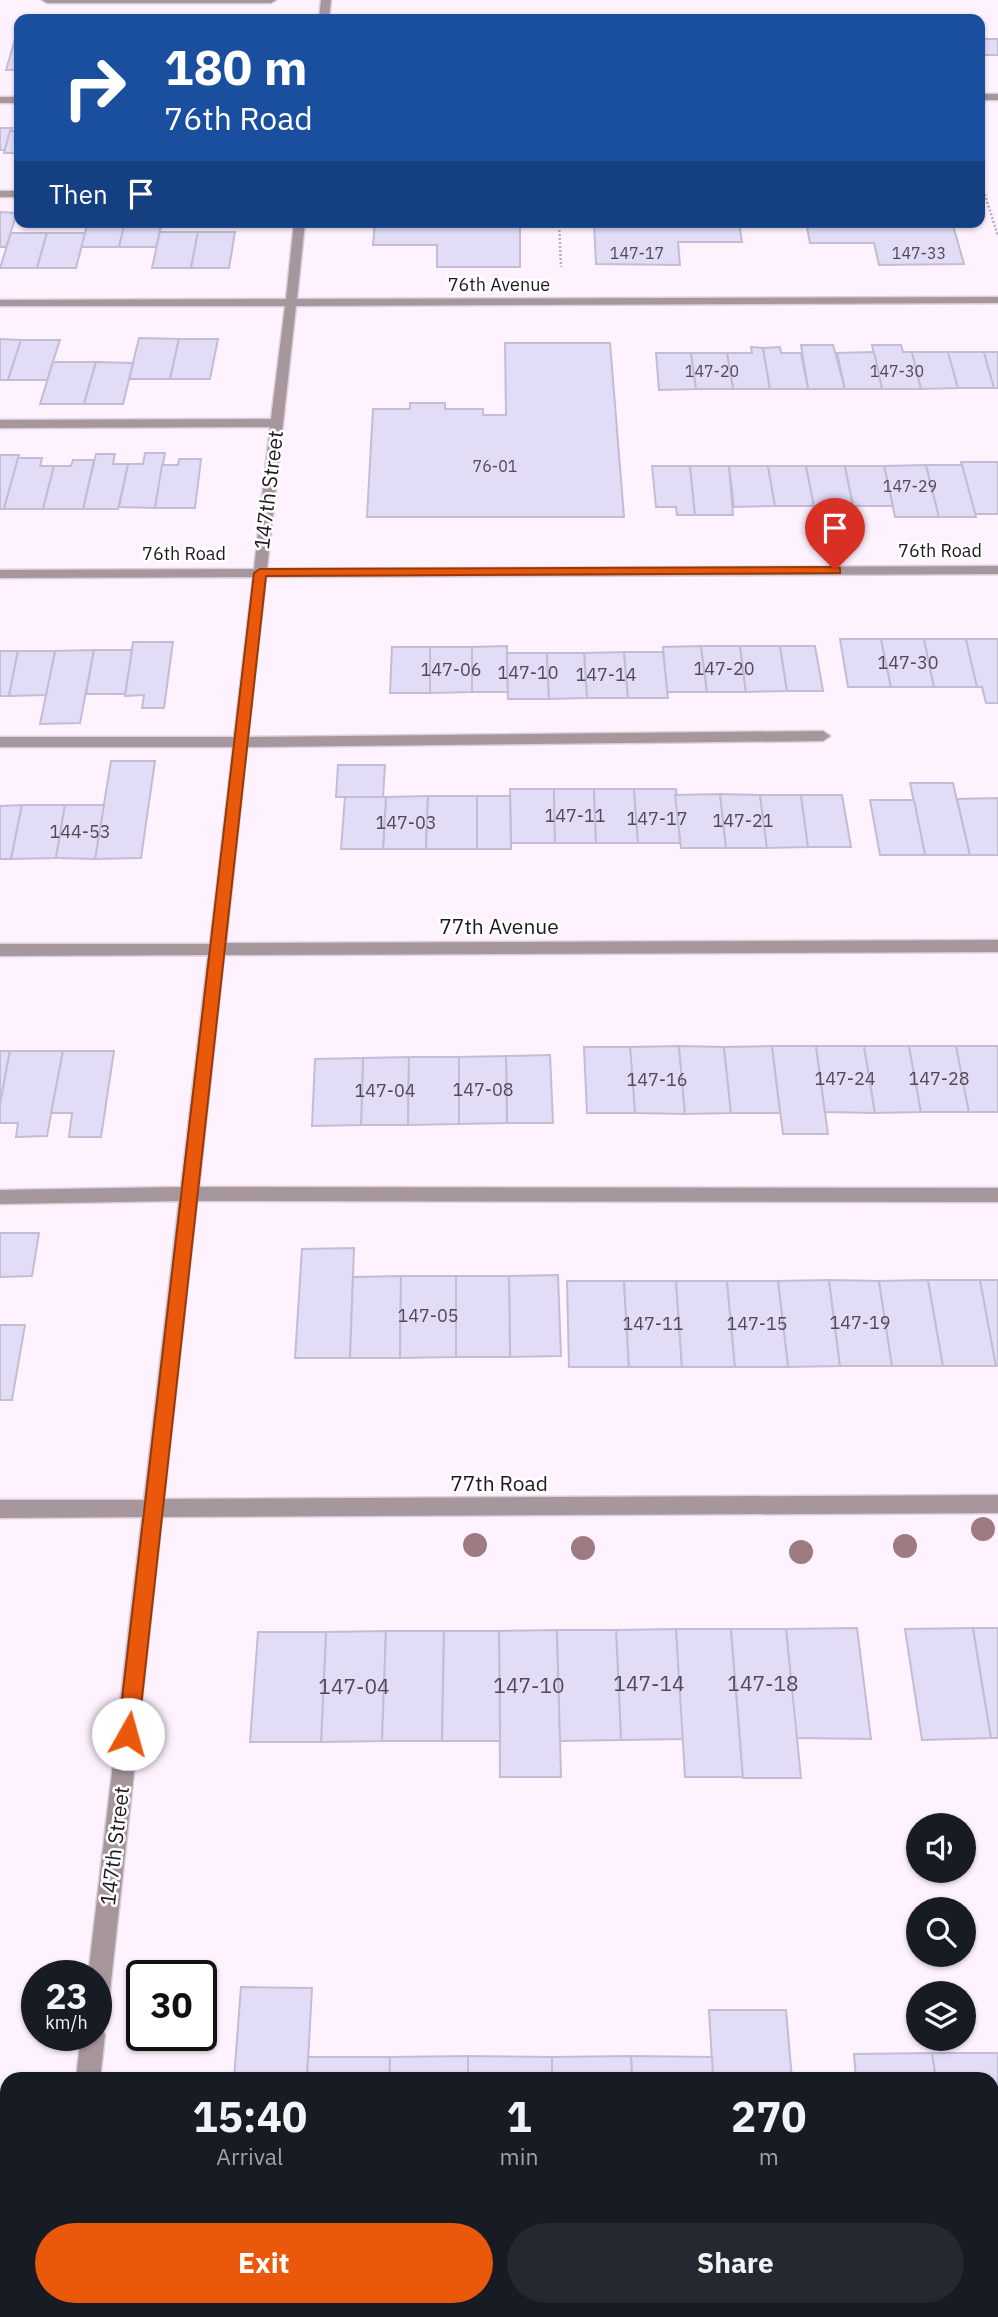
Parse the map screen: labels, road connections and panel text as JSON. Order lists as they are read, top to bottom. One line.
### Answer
{"streets":{"street":["76th Avenue","147th Street","76th Road","77th Avenue","77th Road"]},"crossings":[["76th Avenue","147th Street"],["147th Street","76th Road"],["147th Street","77th Avenue"],["147th Street","77th Road"]],"house_numbers":["147-17","147-33","147-20","147-30","76-01","147-29","147-30","147-20","147-06","147-10","147-14","147-11","147-17","147-21","147-03","144-53","147-24","147-28","147-16","147-08","147-04","147-05","147-19","147-11","147-15","147-14","147-18","147-10","147-04"],"page":{"turn":["180 m","76th Road"],"then":"Then","speed":"23 km/h","limit":"30","eta":["15:40","Arrival","1","min","270","m"],"buttons":["Exit","Share"]}}
